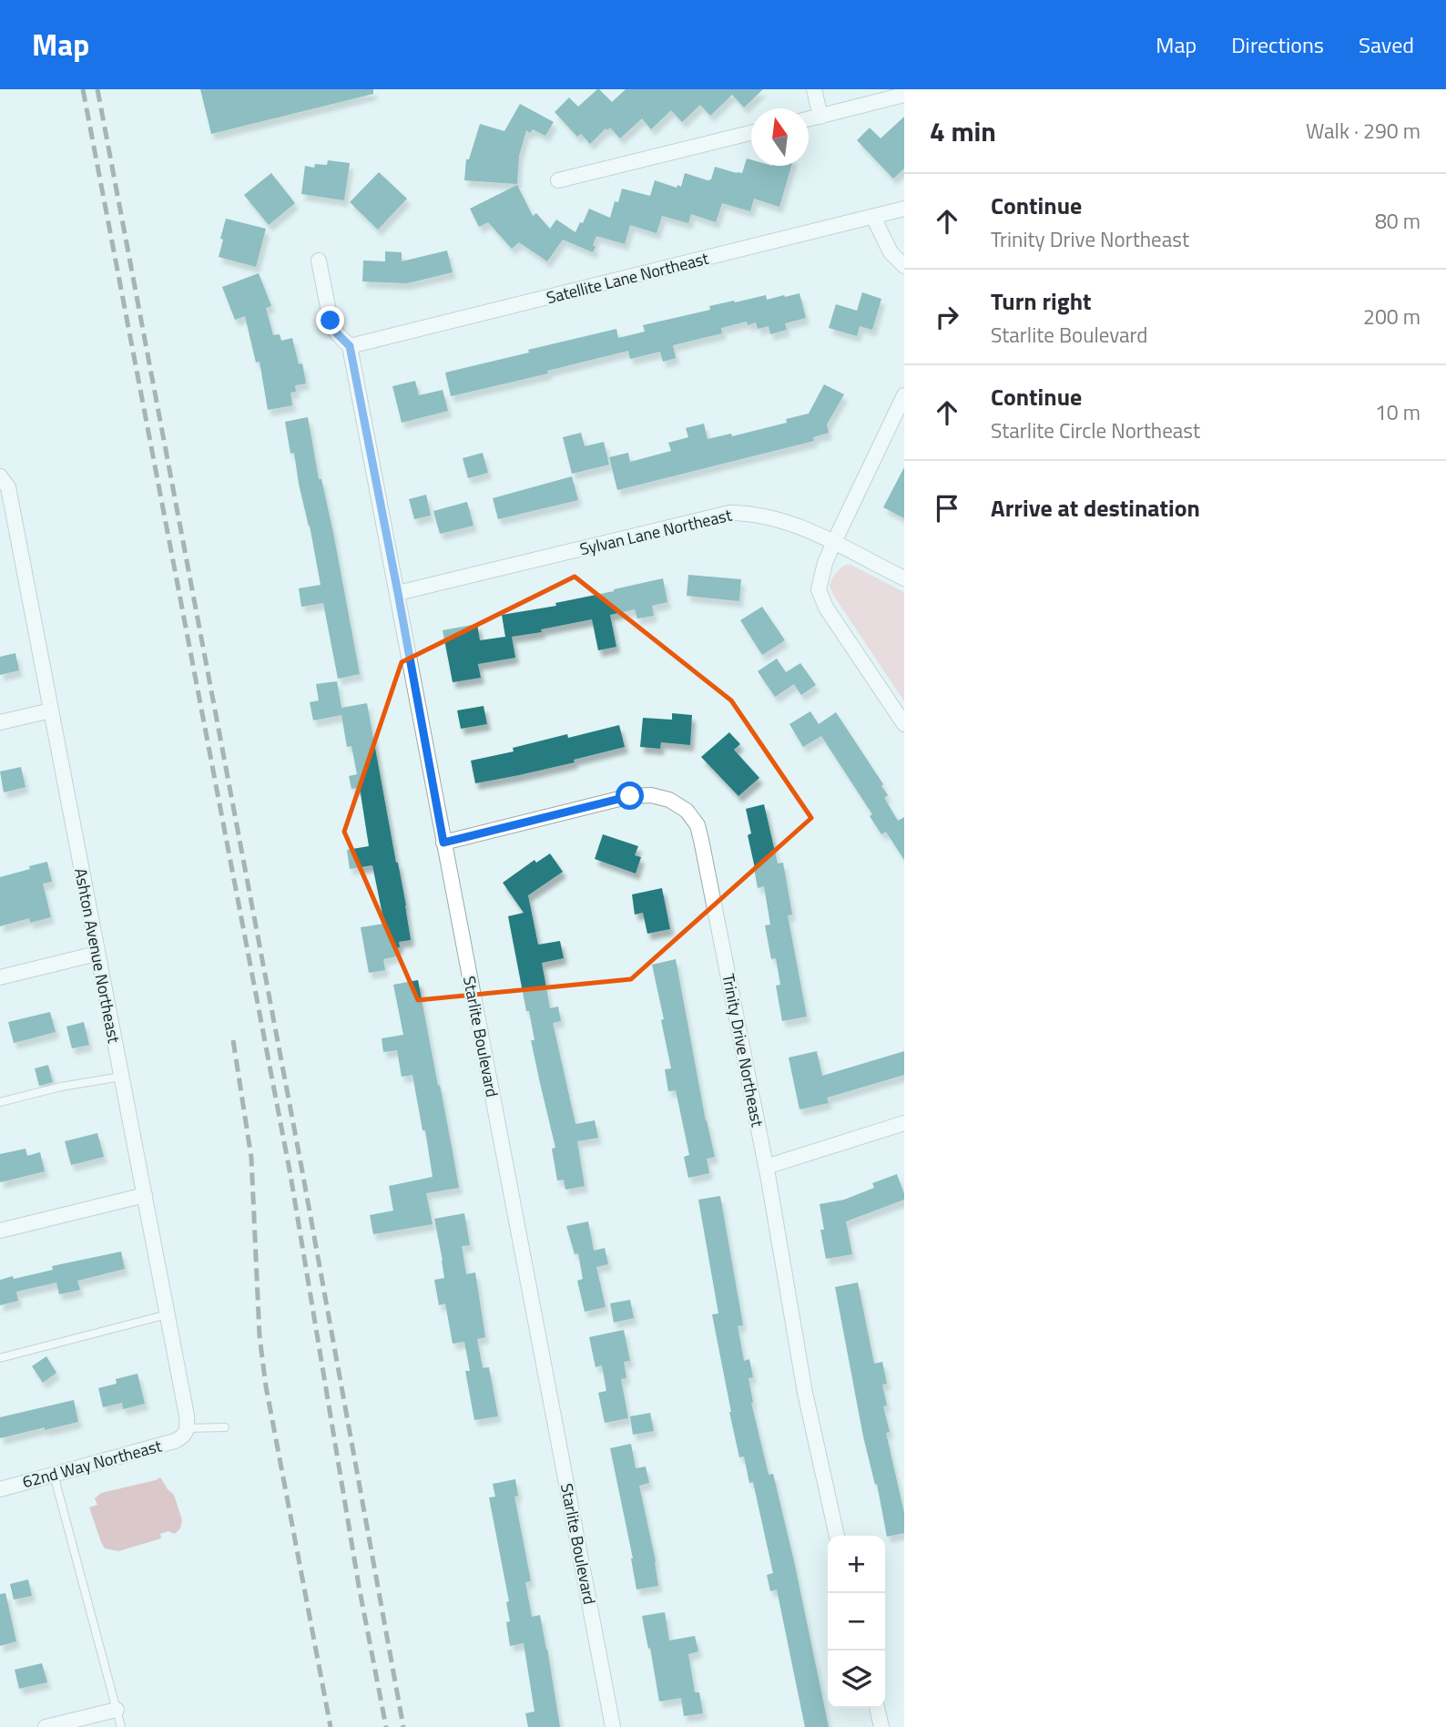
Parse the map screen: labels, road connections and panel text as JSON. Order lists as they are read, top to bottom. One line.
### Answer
{"streets":{"street":["Satellite Lane Northeast","Sylvan Lane Northeast","Ashton Avenue Northeast","Starlite Boulevard","Trinity Drive Northeast","62nd Way Northeast"]},"crossings":[["Satellite Lane Northeast","Starlite Boulevard"],["Sylvan Lane Northeast","Starlite Boulevard"],["Ashton Avenue Northeast","62nd Way Northeast"],["Starlite Boulevard","Trinity Drive Northeast"]],"north":"top","page":{"header":"Map","nav":["Map","Directions","Saved"],"heading":["4 min","Walk · 290 m"],"list":[["Continue","Trinity Drive Northeast","80 m"],["Turn right","Starlite Boulevard","200 m"],["Continue","Starlite Circle Northeast","10 m"],"Arrive at destination"],"map_buttons":["+","−"]}}
